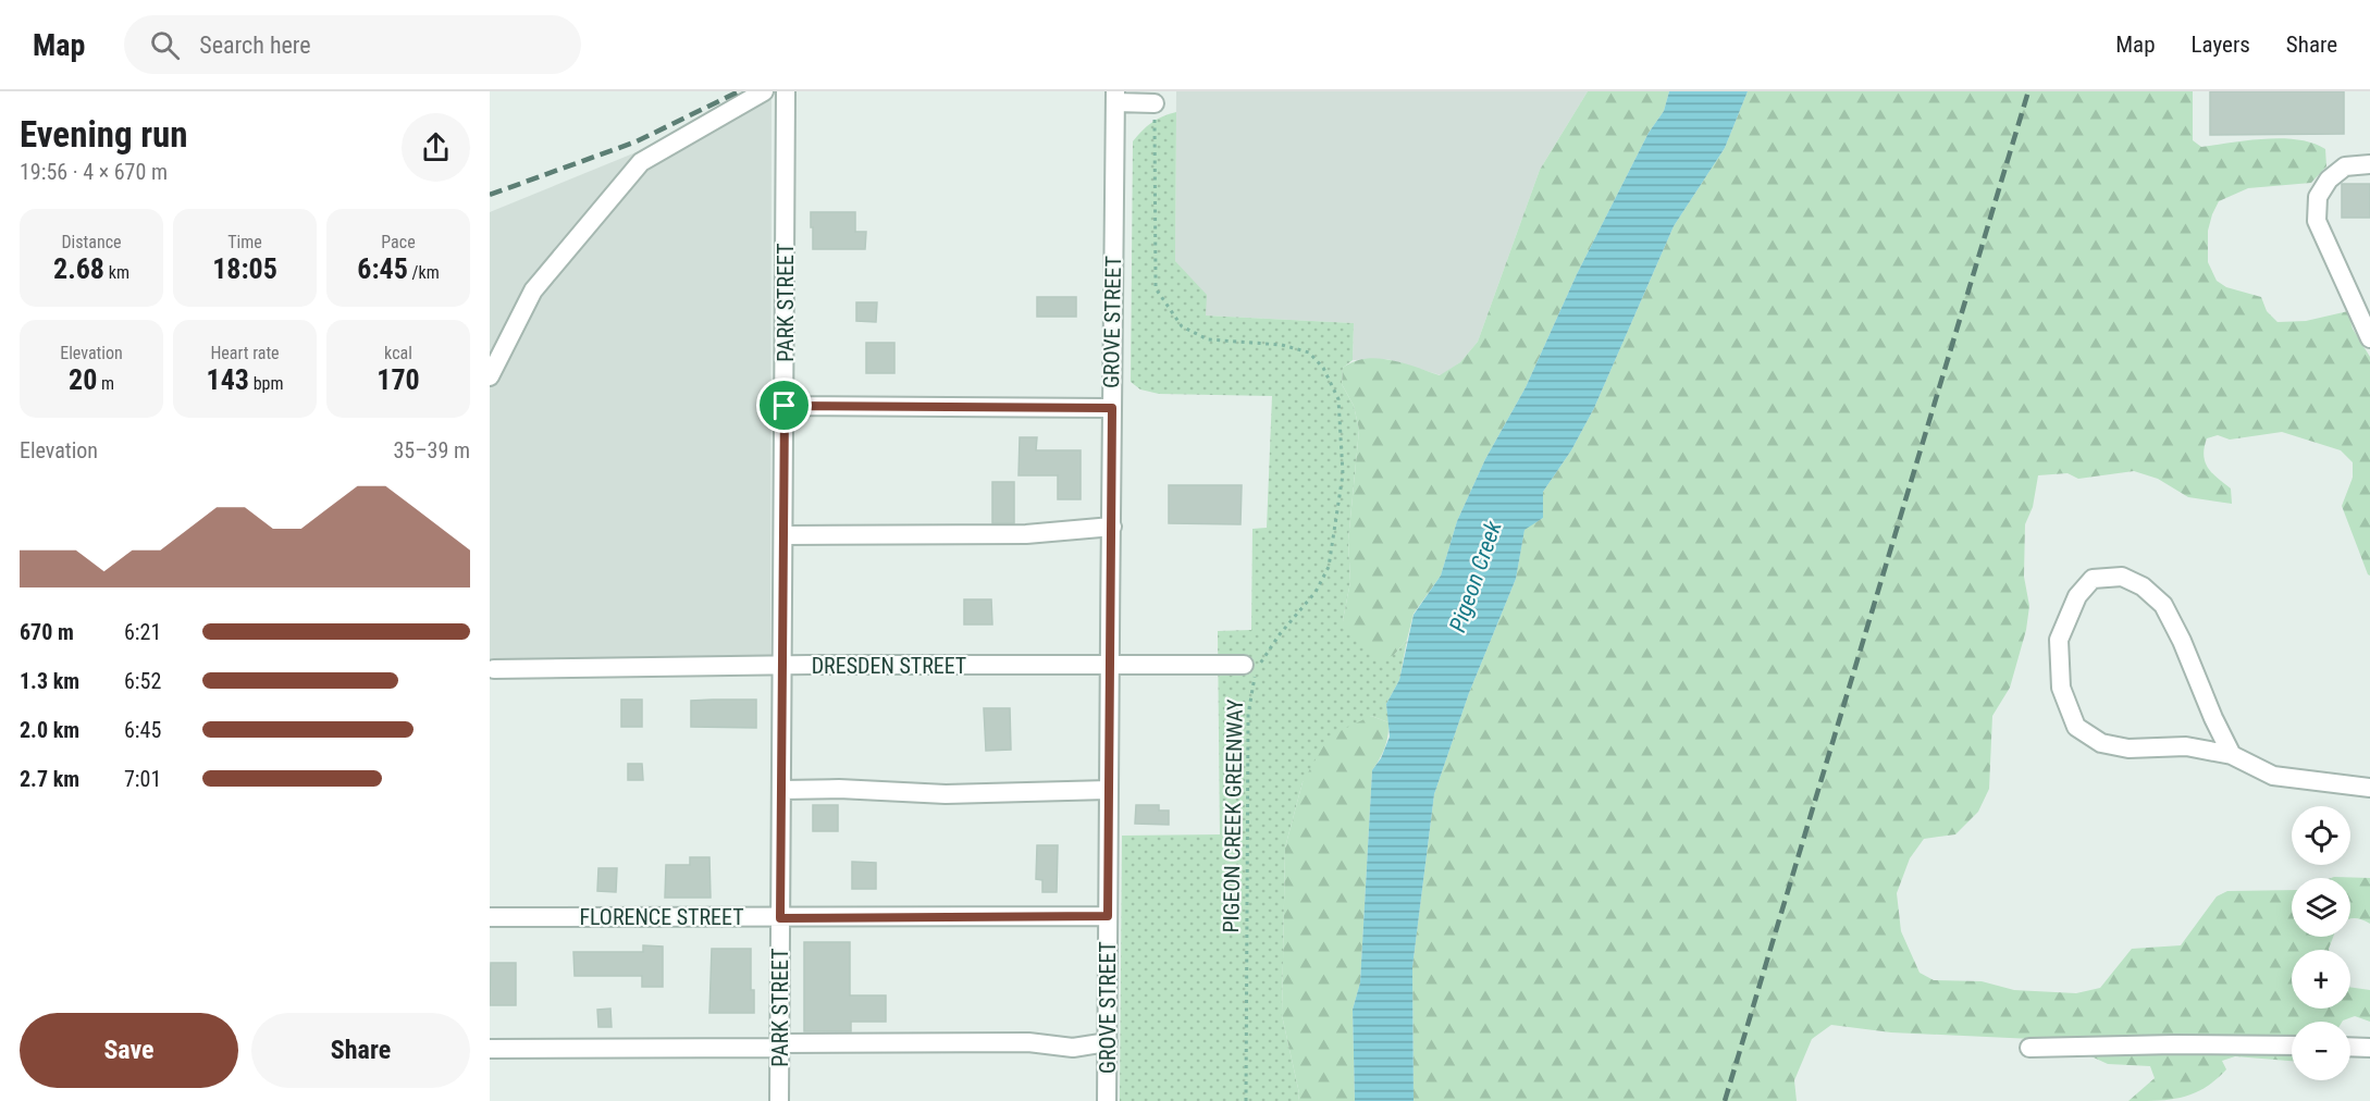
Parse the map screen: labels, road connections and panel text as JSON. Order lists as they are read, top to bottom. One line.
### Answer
{"streets":{"street":["PARK STREET","GROVE STREET","DRESDEN STREET","FLORENCE STREET"],"path":["PIGEON CREEK GREENWAY"]},"crossings":[["PARK STREET","DRESDEN STREET"],["PARK STREET","FLORENCE STREET"],["GROVE STREET","DRESDEN STREET"],["GROVE STREET","FLORENCE STREET"]],"water":["Pigeon Creek"],"page":{"header":"Map","search":"Search here","nav":["Map","Layers","Share"],"heading":["Evening run","19:56 · 4 × 670 m"],"stats":[["Distance","2.68 km"],["Time","18:05"],["Pace","6:45 /km"],["Elevation","20 m"],["Heart rate","143 bpm"],["kcal","170"]],"chart":["Elevation","35–39 m"],"list":[{"name":"670 m","note":"6:21"},{"name":"1.3 km","note":"6:52"},{"name":"2.0 km","note":"6:45"},{"name":"2.7 km","note":"7:01"}],"map_buttons":["+","−"],"buttons":["Save","Share"]}}
